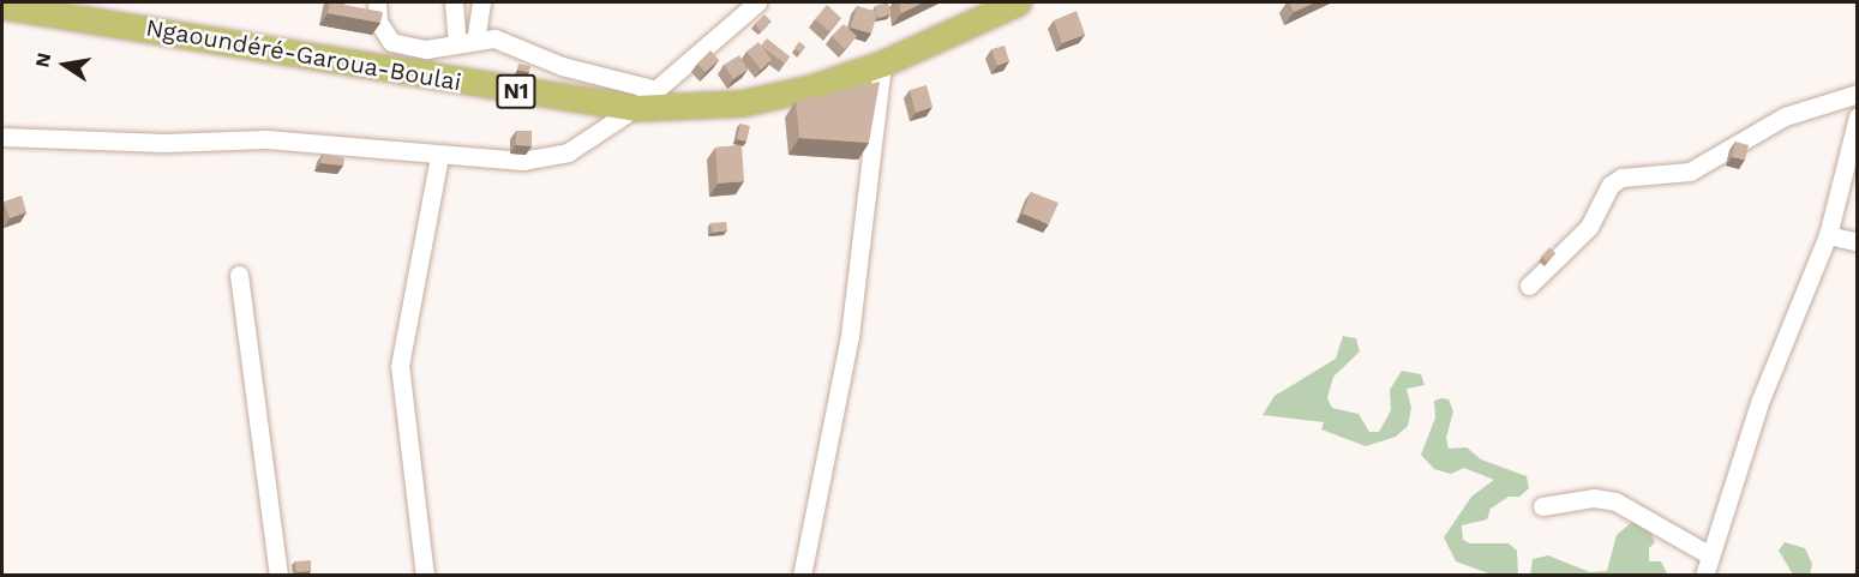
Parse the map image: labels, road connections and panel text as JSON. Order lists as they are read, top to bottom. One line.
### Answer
{"streets":{"highway":["Ngaoundéré-Garoua-Boulai","N1"]},"north":"left"}
